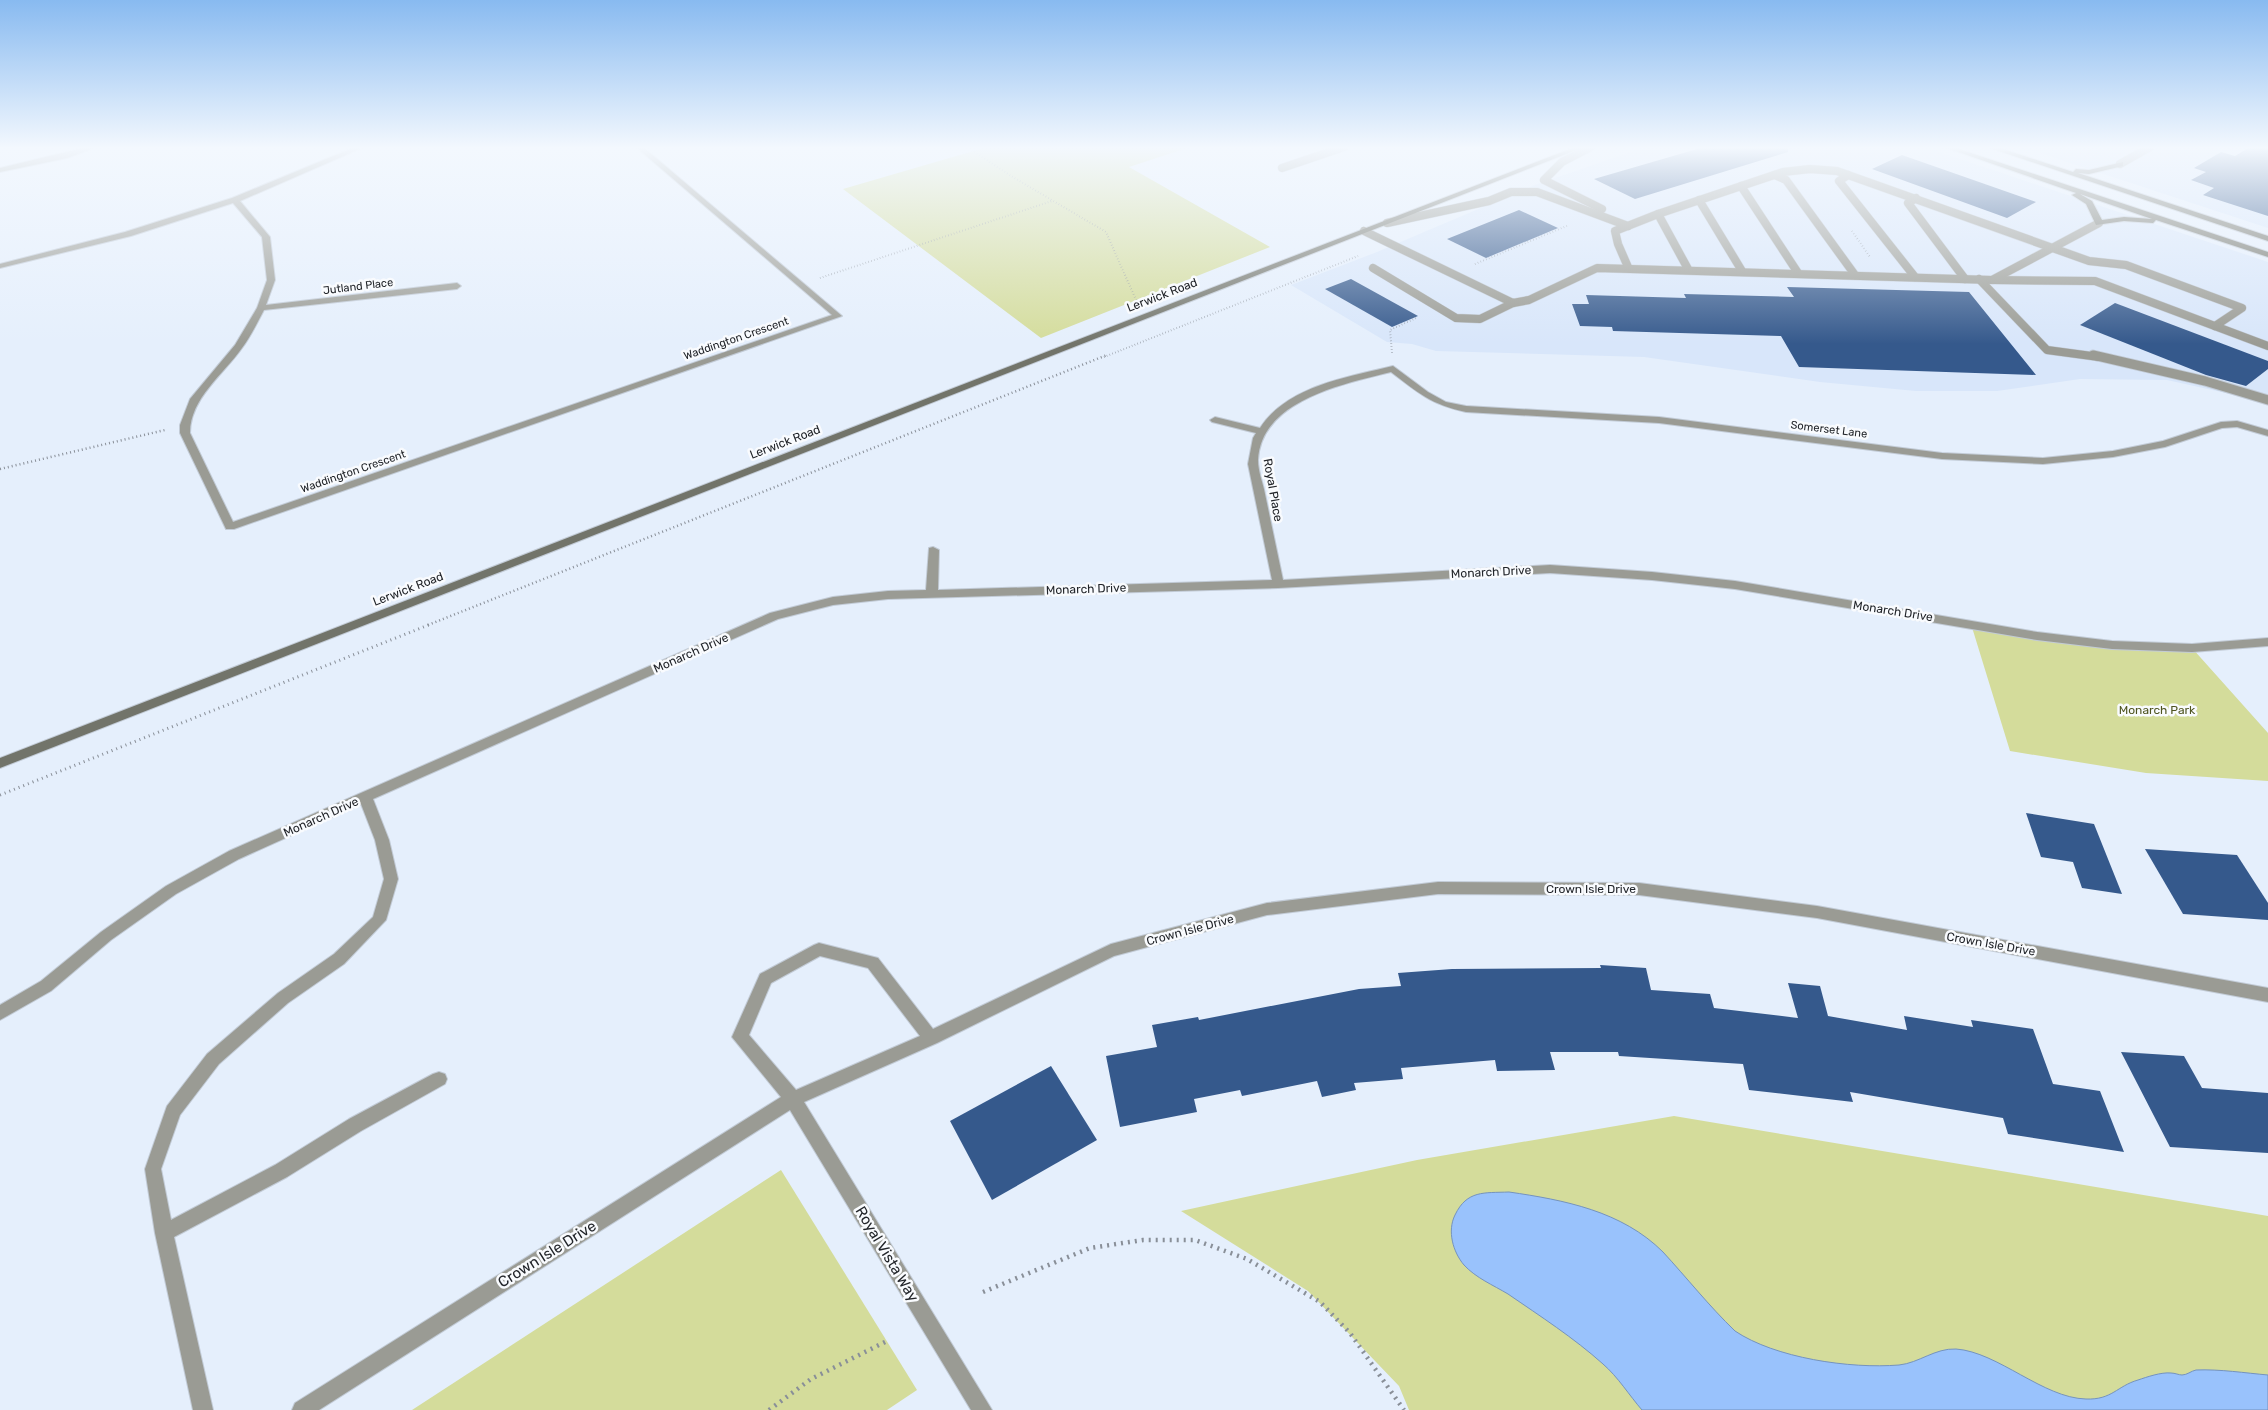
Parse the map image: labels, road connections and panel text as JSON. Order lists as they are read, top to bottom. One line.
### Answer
{"streets":{"main road":["Lerwick Road"],"street":["Jutland Place","Waddington Crescent","Somerset Lane","Royal Place","Monarch Drive","Crown Isle Drive","Royal Vista Way"]},"crossings":[["Somerset Lane","Royal Place"],["Royal Place","Monarch Drive"],["Crown Isle Drive","Royal Vista Way"]],"parks":["Monarch Park"]}
